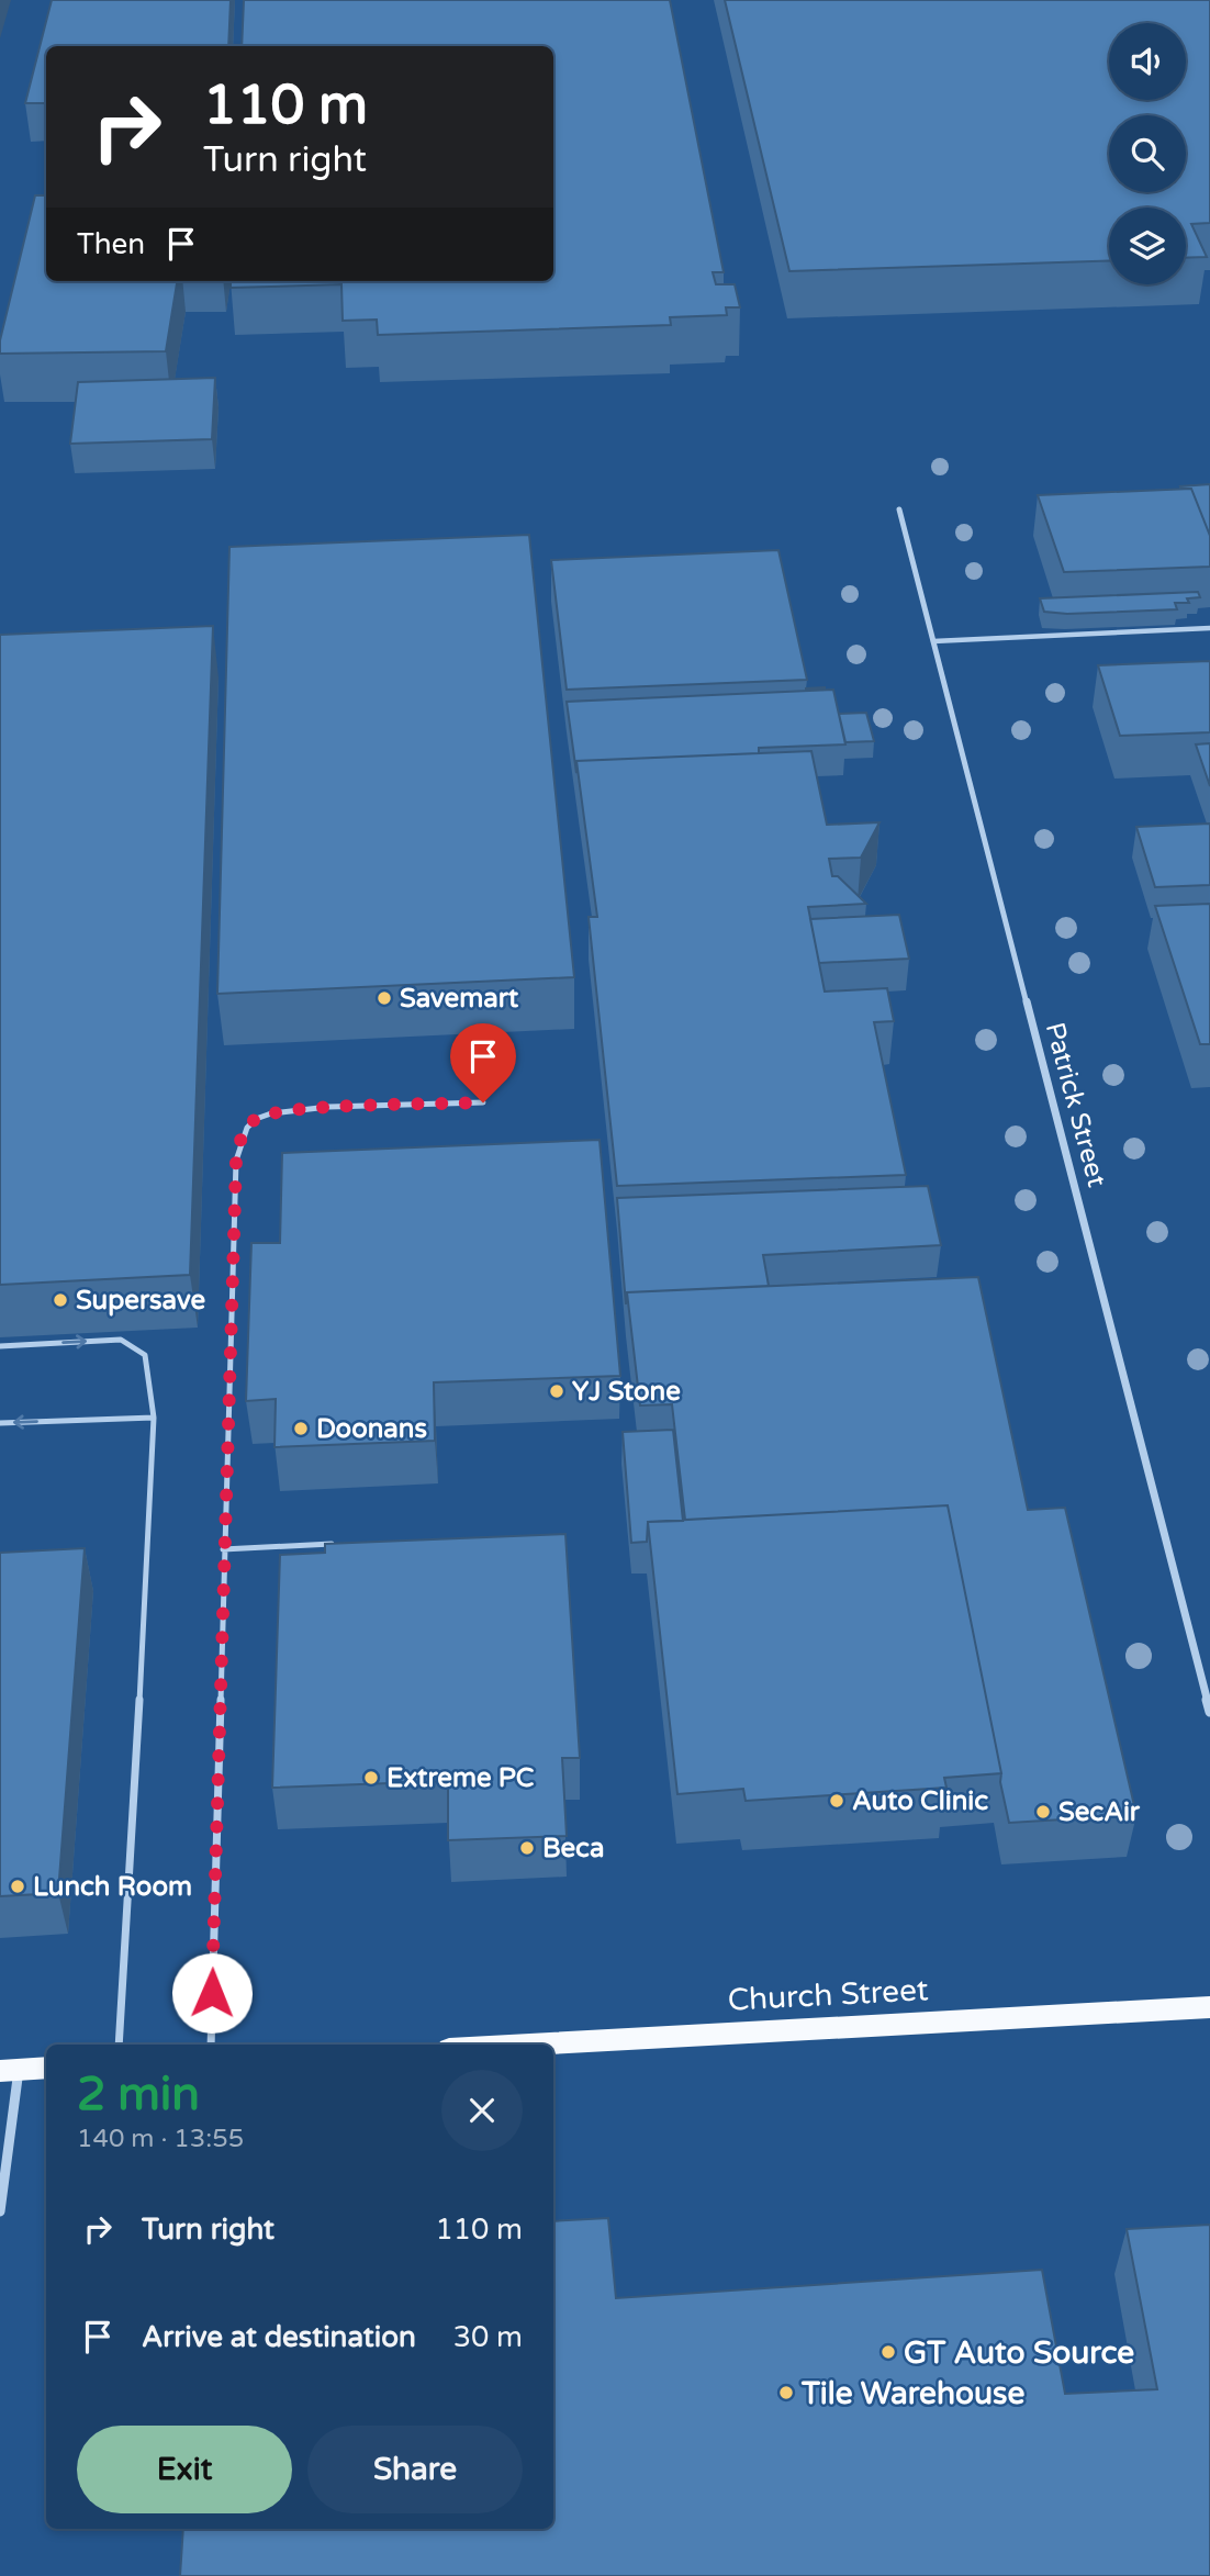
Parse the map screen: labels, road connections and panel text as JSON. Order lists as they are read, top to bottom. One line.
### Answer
{"streets":{"main road":["Church Street"],"street":["Patrick Street"]},"places":["Savemart","Supersave","YJ Stone","Doonans","Extreme PC","Auto Clinic","SecAir","Beca","Lunch Room","GT Auto Source","Tile Warehouse"],"page":{"turn":["110 m","Turn right"],"then":"Then","heading":["2 min","140 m · 13:55"],"list":[{"name":"Turn right","value":"110 m"},{"name":"Arrive at destination","value":"30 m"}],"buttons":["Exit","Share"]}}
